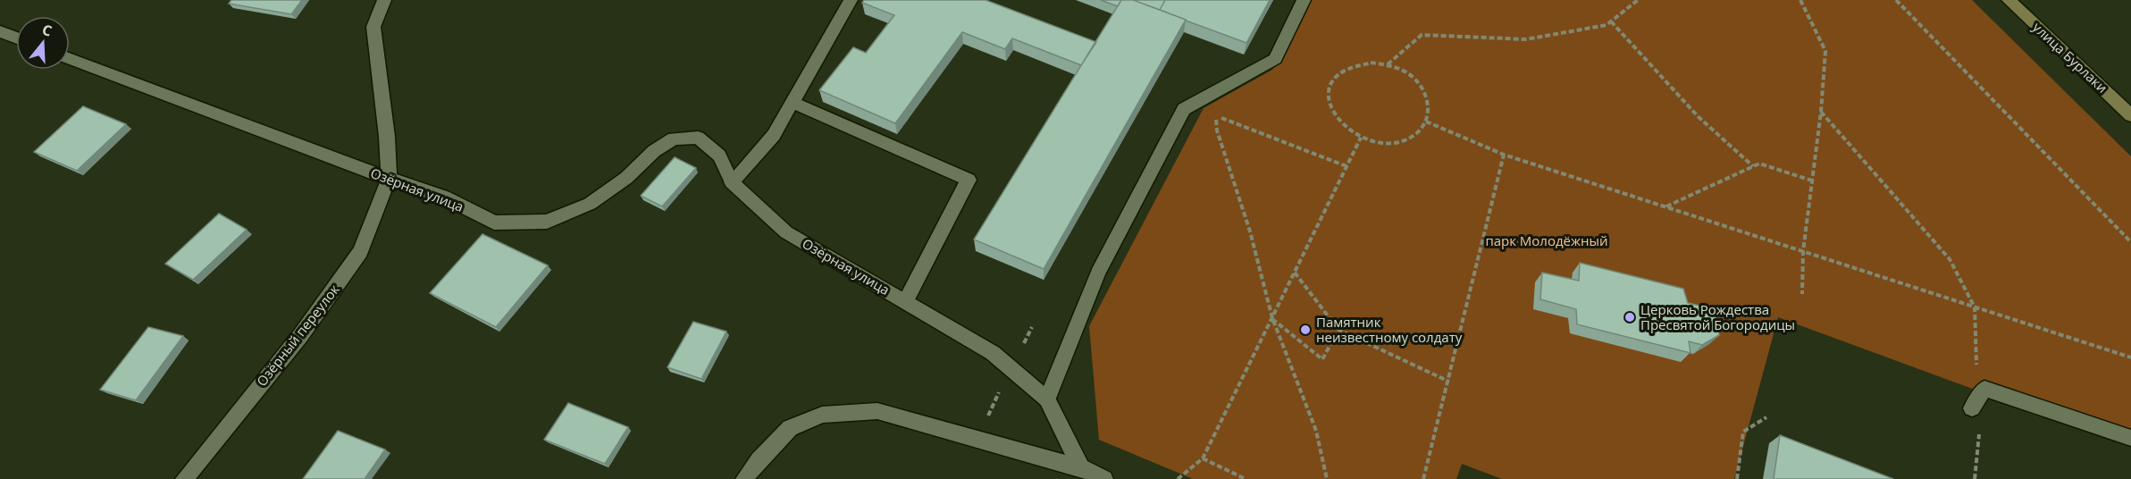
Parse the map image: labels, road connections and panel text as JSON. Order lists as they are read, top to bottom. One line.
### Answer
{"streets":{"street":["улица Бурлаки","Озёрная улица","Озёрный переулок"]},"crossings":[["Озёрная улица","Озёрный переулок"]],"parks":["парк Молодёжный"],"places":["Церковь Рождества Пресвятой Богородицы","Памятник неизвестному солдату"],"north":"top"}
